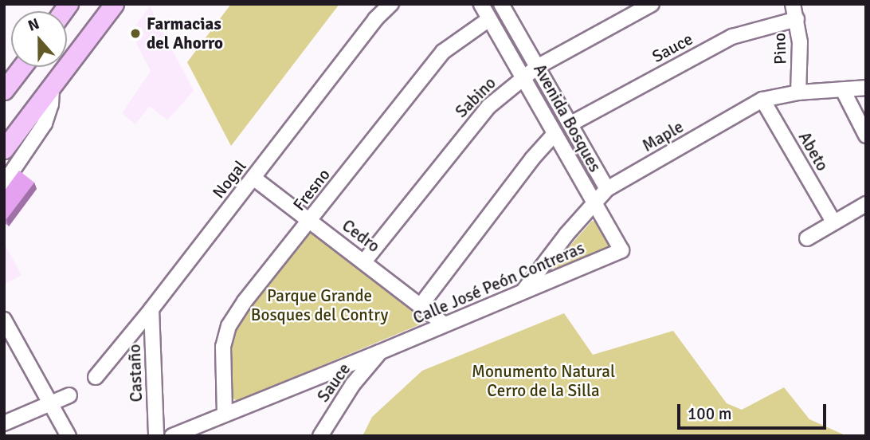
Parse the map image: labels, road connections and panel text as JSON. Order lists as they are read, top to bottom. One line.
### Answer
{"streets":{"street":["Sauce","Pino","Sabino","Avenida Bosques","Maple","Abeto","Nogal","Fresno","Cedro","Calle José Peón Contreras","Castaño"]},"crossings":[["Sauce","Pino"],["Sauce","Avenida Bosques"],["Sauce","Calle José Peón Contreras"],["Pino","Maple"],["Sabino","Avenida Bosques"],["Sabino","Cedro"],["Avenida Bosques","Maple"],["Avenida Bosques","Fresno"],["Avenida Bosques","Calle José Peón Contreras"],["Maple","Abeto"],["Maple","Calle José Peón Contreras"],["Nogal","Cedro"],["Nogal","Castaño"],["Fresno","Cedro"],["Fresno","Calle José Peón Contreras"],["Cedro","Calle José Peón Contreras"]],"parks":["Parque Grande Bosques del Contry","Monumento Natural Cerro de la Silla"],"places":["Farmacias del Ahorro"],"scale_bar":"100 m","north":"top"}
